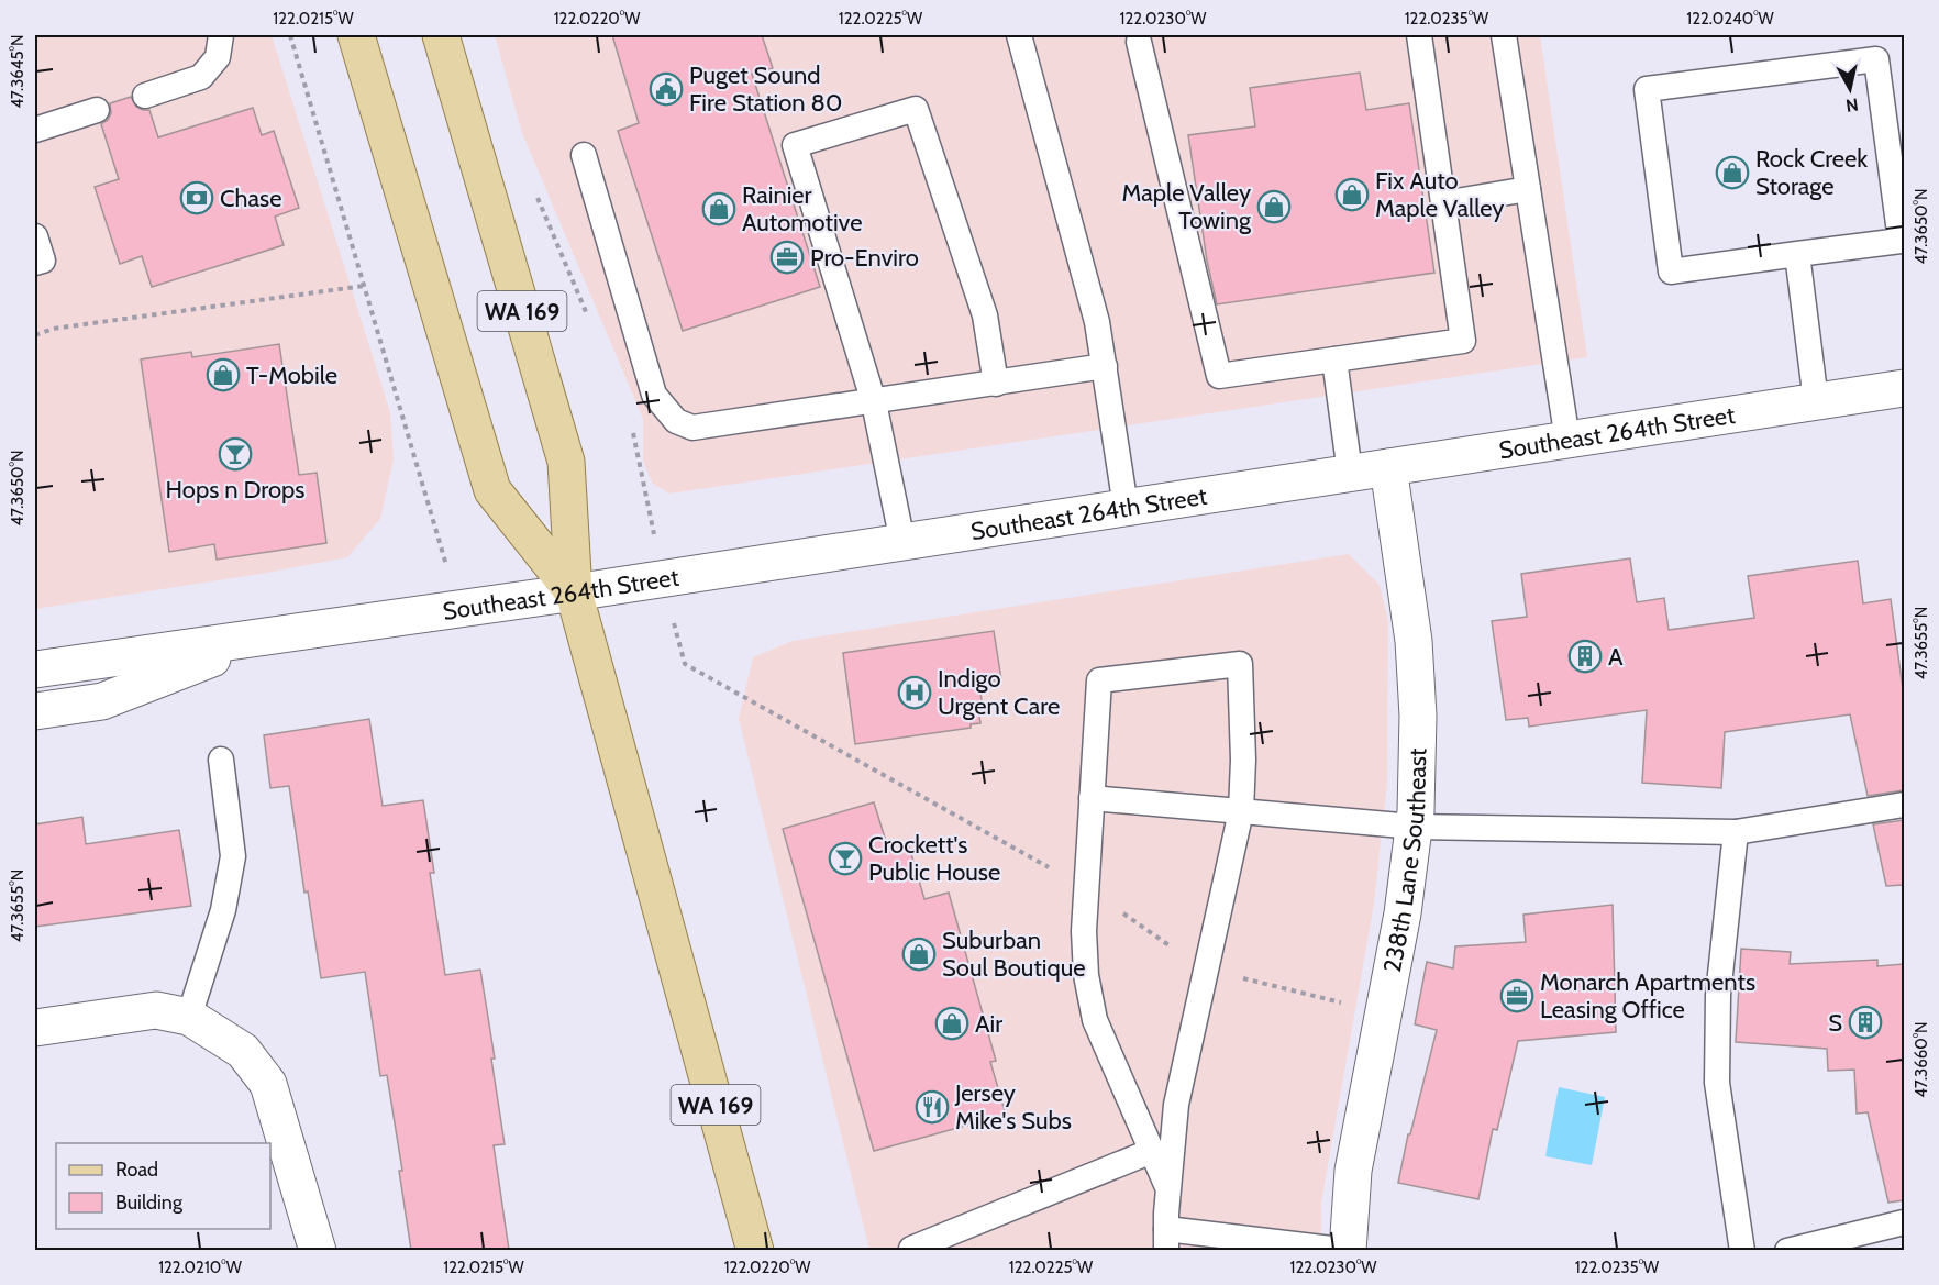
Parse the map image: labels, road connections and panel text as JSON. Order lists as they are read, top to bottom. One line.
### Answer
{"streets":{"main road":["WA 169"],"street":["Southeast 264th Street","238th Lane Southeast"]},"crossings":[["WA 169","Southeast 264th Street"],["Southeast 264th Street","238th Lane Southeast"]],"places":{"public building":["Puget Sound Fire Station 80"],"shop":["Rock Creek Storage","Fix Auto Maple Valley","Maple Valley Towing","Rainier Automotive","T-Mobile","Suburban Soul Boutique","Air"],"bank":["Chase"],"office":["Pro-Enviro","Monarch Apartments Leasing Office"],"bar":["Hops n Drops","Crockett's Public House"],"building":["A","S"],"hospital":["Indigo Urgent Care"],"restaurant":["Jersey Mike's Subs"]},"legend":["Road","Building"],"north":"bottom","coordinates":["122.0215°W","122.0220°W","122.0225°W","122.0230°W","122.0235°W","122.0240°W","47.3645°N","47.3650°N","47.3655°N","47.3660°N","122.0210°W"]}
